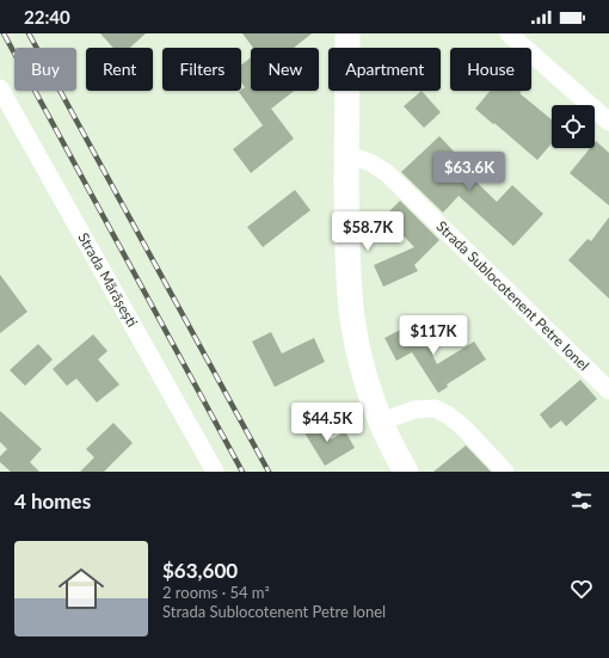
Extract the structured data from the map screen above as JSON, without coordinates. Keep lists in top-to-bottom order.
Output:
{
  "streets": {
    "street": ["Strada Mărășești", "Strada Sublocotenent Petre Ionel"]
  },
  "page": {
    "status": "22:40",
    "chip": [
      "Buy",
      "Rent",
      "Filters",
      "New",
      "Apartment",
      "House"
    ],
    "price": [
      "$63.6K",
      "$58.7K",
      "$117K",
      "$44.5K"
    ],
    "heading": "4 homes",
    "list": [
      {
        "name": "$63,600",
        "note": "2 rooms · 54 m² · Strada Sublocotenent Petre Ionel"
      }
    ]
  }
}
